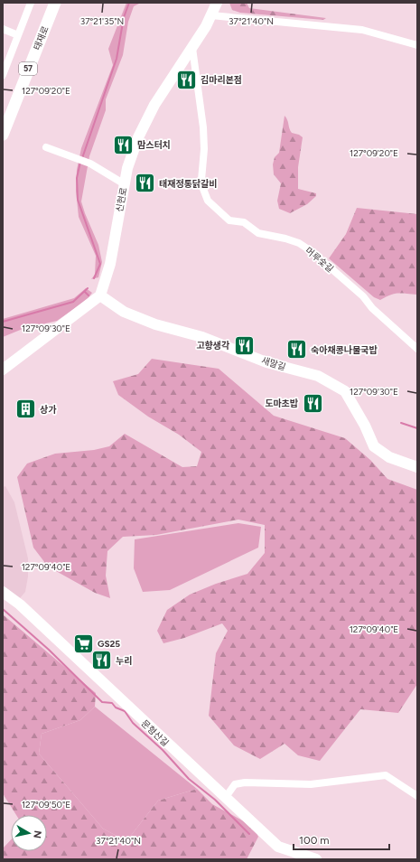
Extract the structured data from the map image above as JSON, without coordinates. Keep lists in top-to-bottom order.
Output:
{
  "streets": {
    "main road": ["태재로", "57"],
    "street": [
      "신현로",
      "머루숯길",
      "새말길",
      "문형산길"
    ]
  },
  "crossings": [
    ["신현로", "머루숯길"],
    ["신현로", "새말길"]
  ],
  "places": {
    "restaurant": [
      "김마리본점",
      "맘스터치",
      "태재정통닭갈비",
      "고향생각",
      "숙아채콩나물국밥",
      "도마초밥",
      "누리"
    ],
    "building": ["상가"],
    "supermarket": ["GS25"]
  },
  "scale_bar": "100 m",
  "north": "right",
  "coordinates": [
    "37°21'35\"N",
    "37°21'40\"N",
    "127°09'20\"E",
    "127°09'30\"E",
    "127°09'40\"E",
    "127°09'50\"E"
  ]
}
